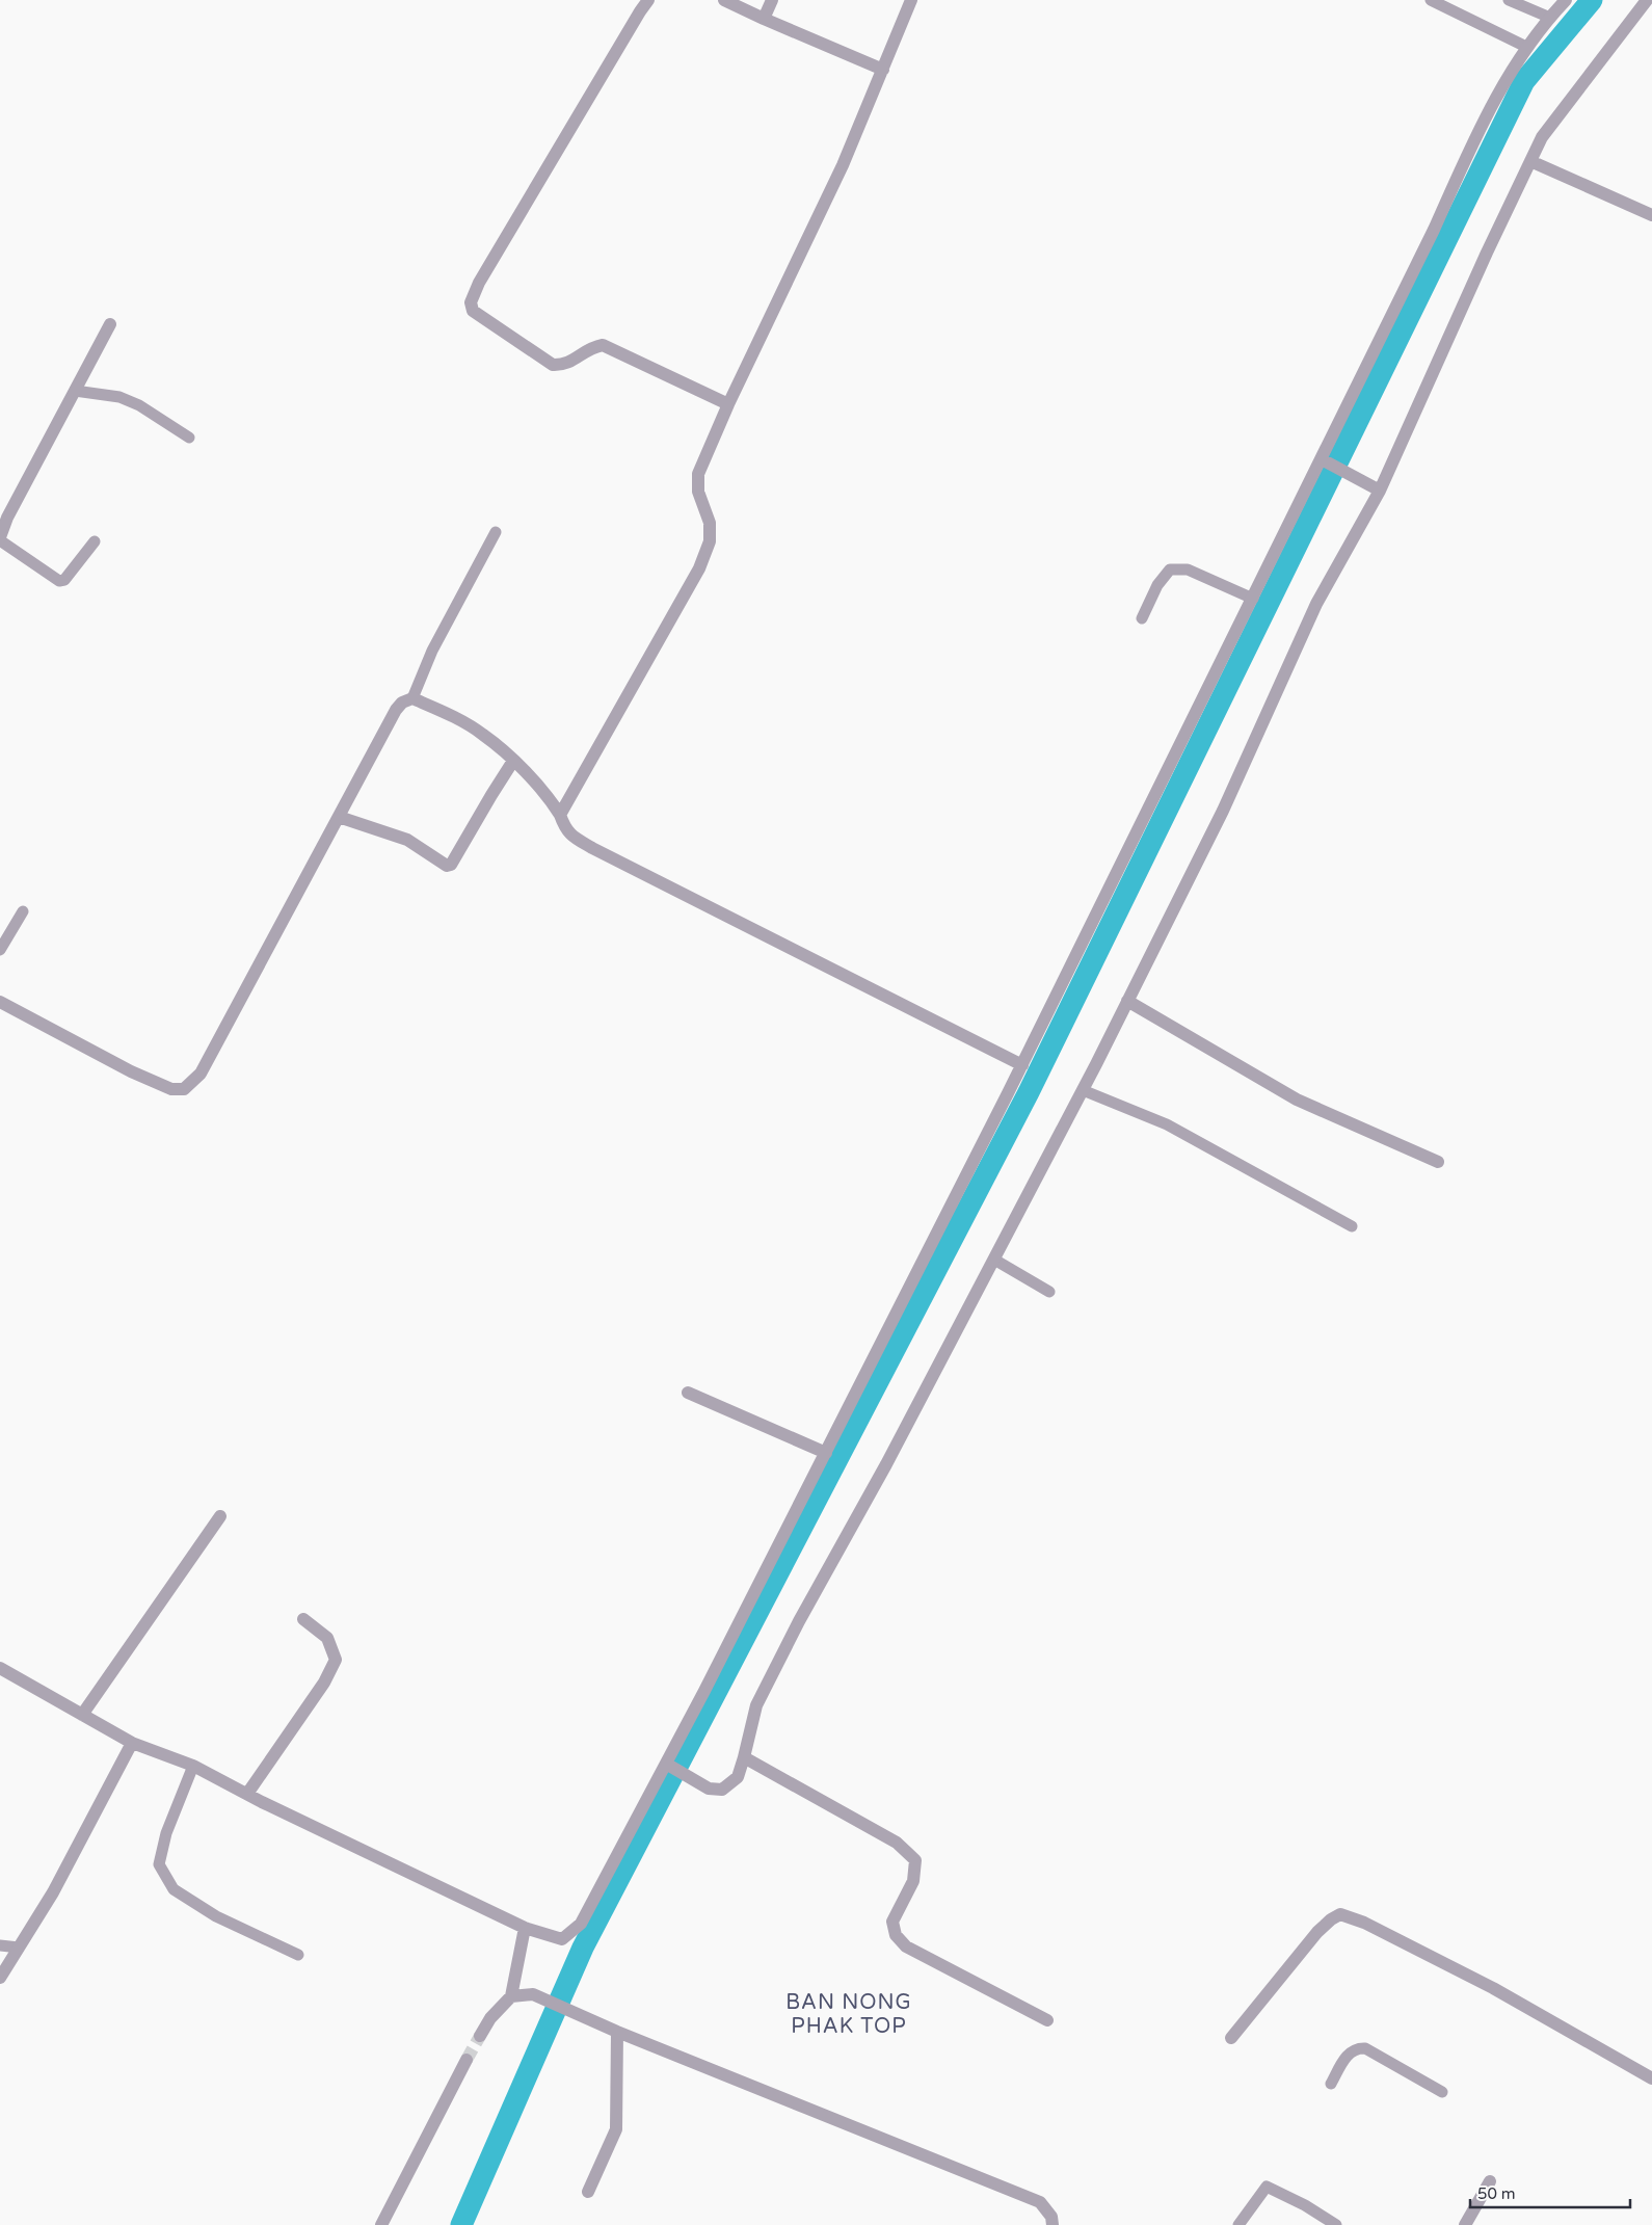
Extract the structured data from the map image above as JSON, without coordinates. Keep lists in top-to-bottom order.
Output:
{
  "districts": ["BAN NONG PHAK TOP"],
  "scale_bar": "50 m"
}
